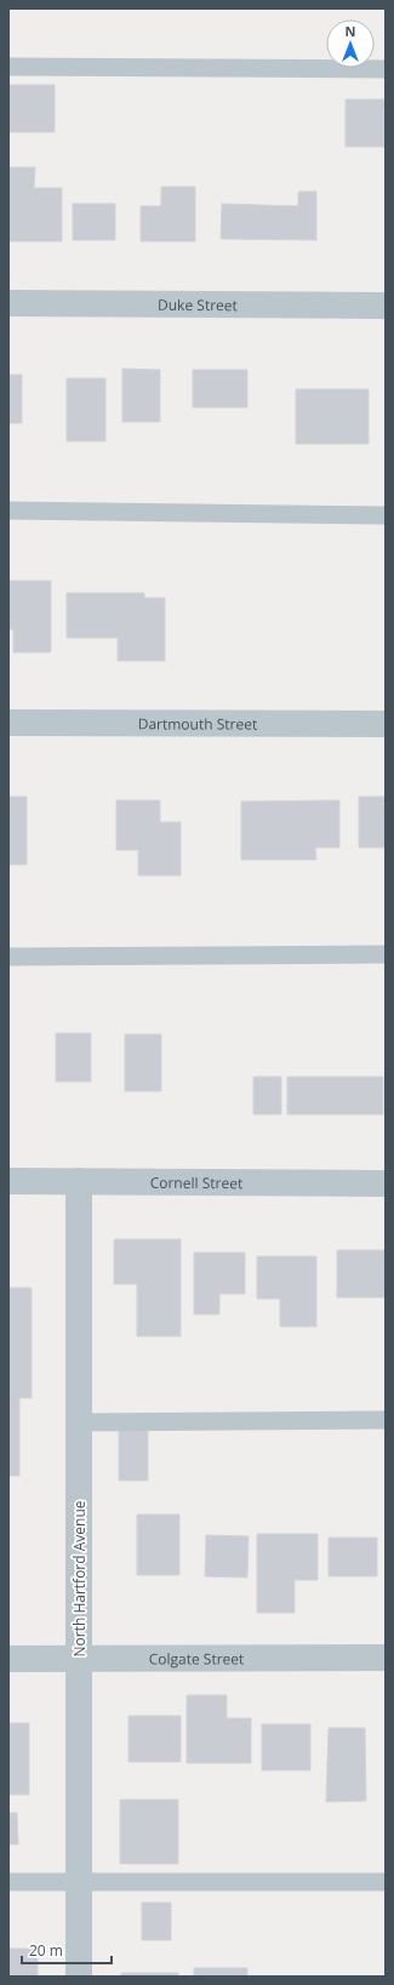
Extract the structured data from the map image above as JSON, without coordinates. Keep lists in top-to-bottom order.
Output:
{
  "streets": {
    "street": [
      "Duke Street",
      "Dartmouth Street",
      "Cornell Street",
      "North Hartford Avenue",
      "Colgate Street"
    ]
  },
  "crossings": [
    ["Cornell Street", "North Hartford Avenue"],
    ["North Hartford Avenue", "Colgate Street"]
  ],
  "scale_bar": "20 m",
  "north": "top"
}
